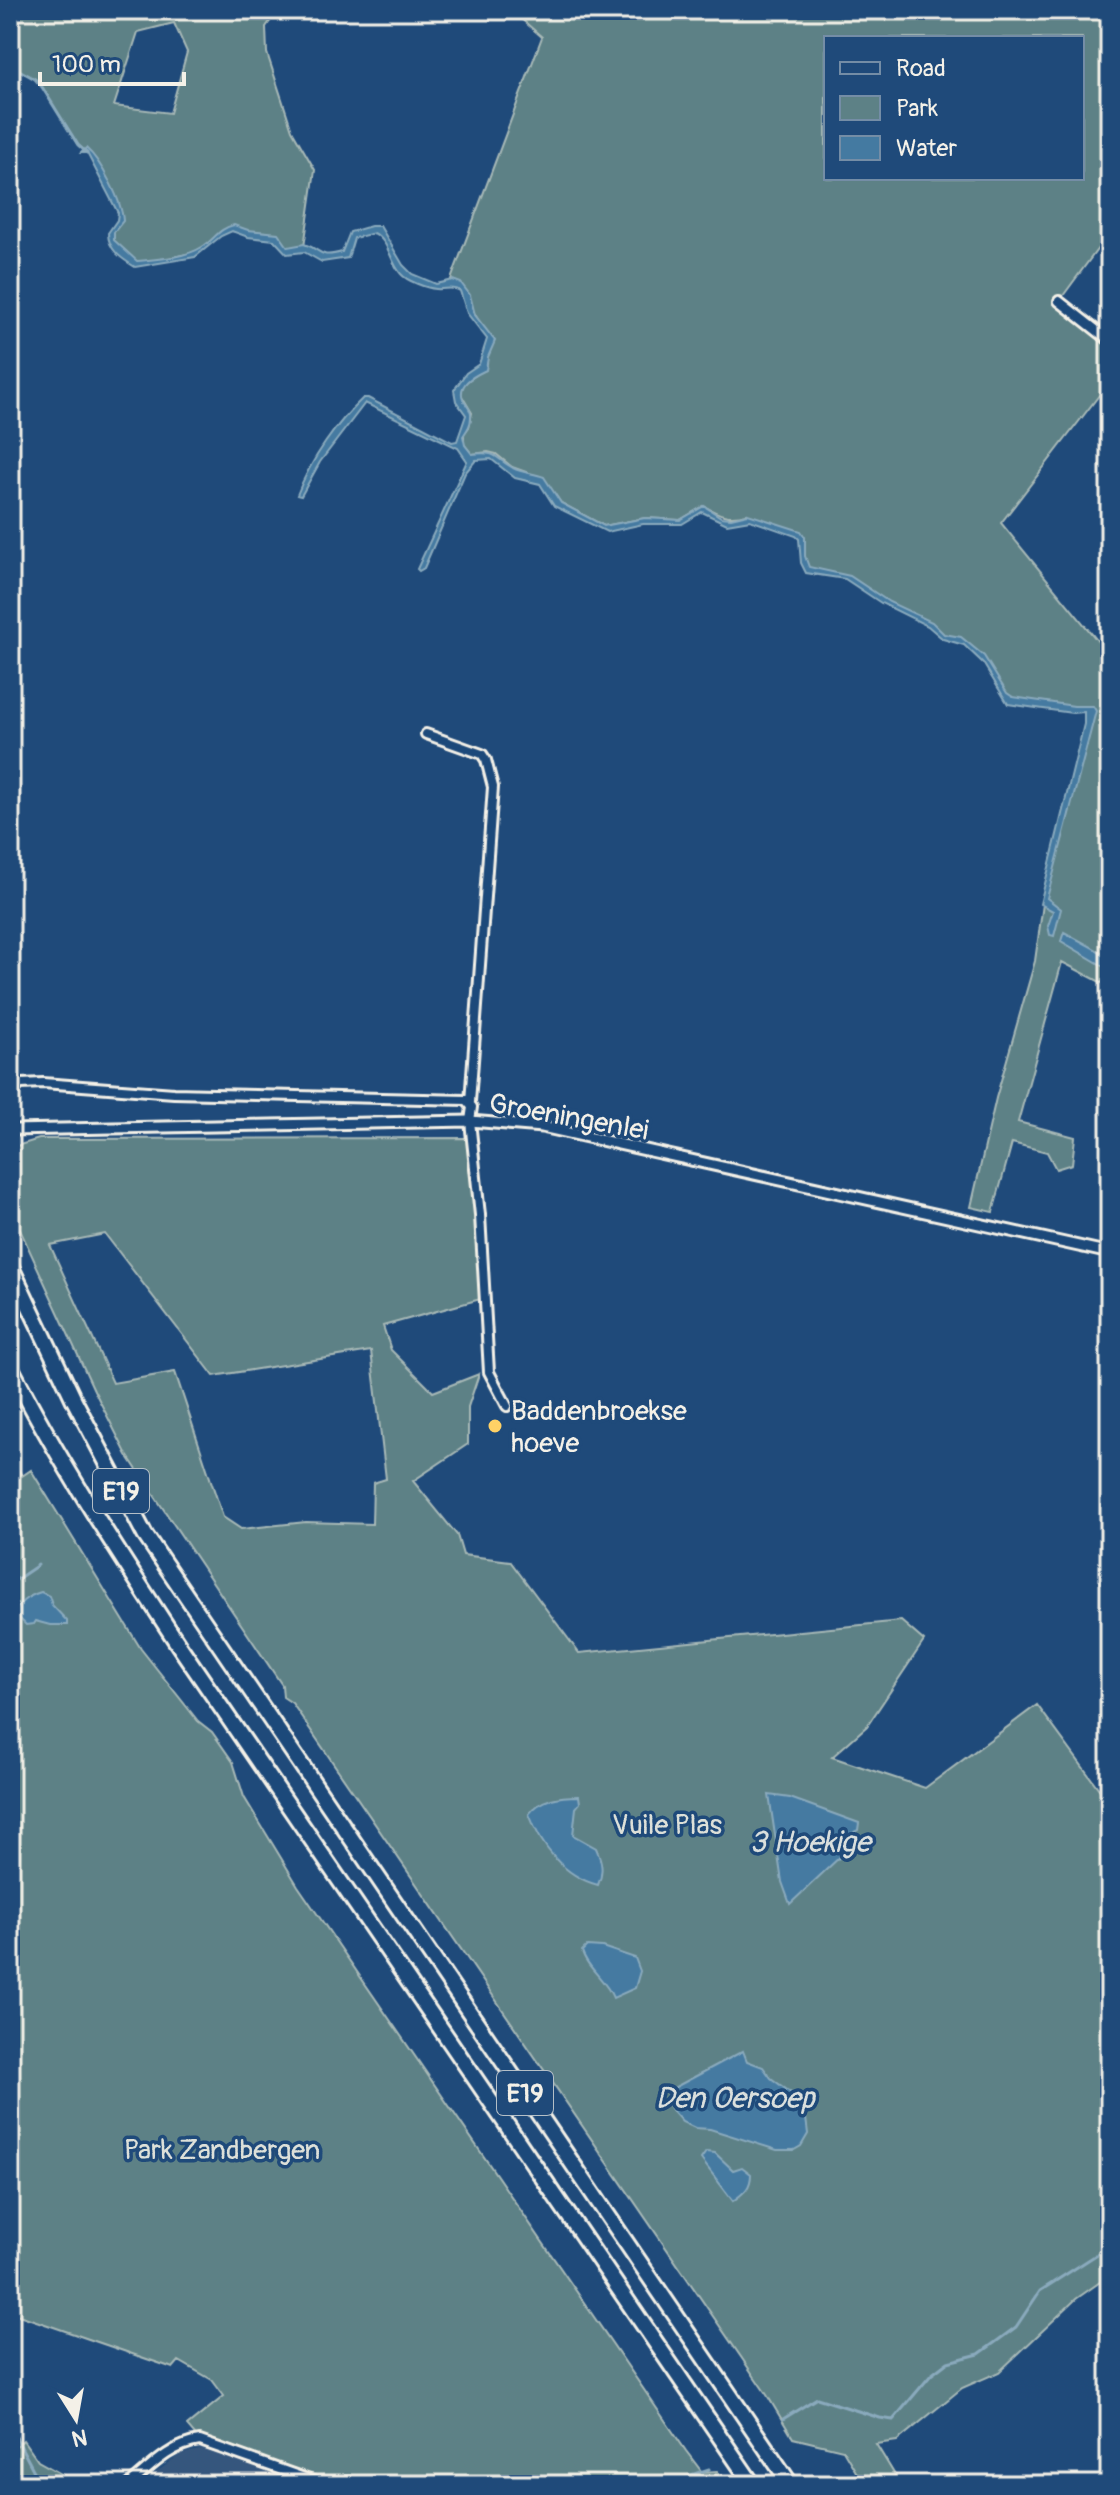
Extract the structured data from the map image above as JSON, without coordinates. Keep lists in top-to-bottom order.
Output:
{
  "streets": {
    "highway": ["E19"],
    "street": ["Groeningenlei"]
  },
  "water": ["3 Hoekige", "Den Oersoep"],
  "parks": ["Vuile Plas", "Park Zandbergen"],
  "places": ["Baddenbroekse hoeve"],
  "legend": ["Road", "Park", "Water"],
  "scale_bar": "100 m",
  "north": "bottom"
}
